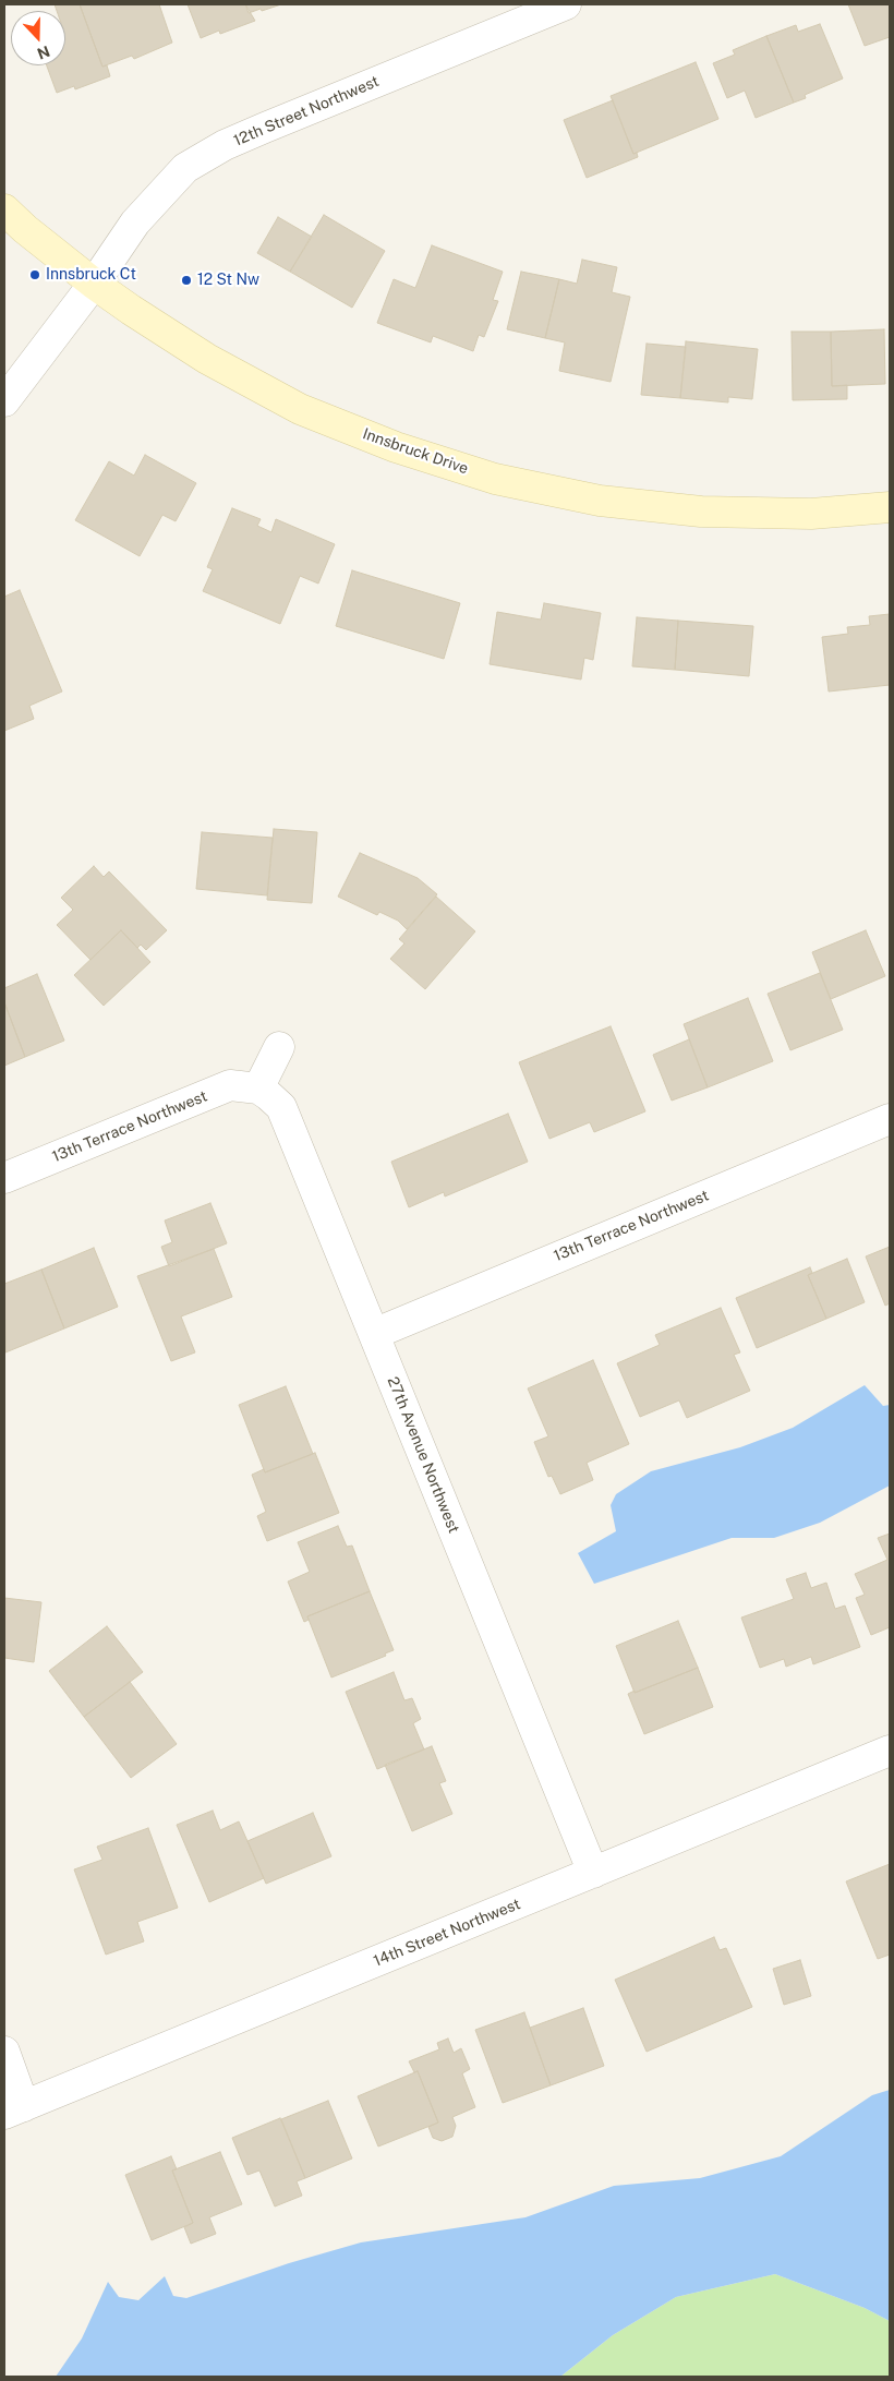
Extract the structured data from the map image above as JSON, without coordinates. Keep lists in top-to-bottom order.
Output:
{
  "streets": {
    "street": [
      "12th Street Northwest",
      "Innsbruck Drive",
      "13th Terrace Northwest",
      "27th Avenue Northwest",
      "14th Street Northwest"
    ]
  },
  "crossings": [
    ["12th Street Northwest", "Innsbruck Drive"],
    ["13th Terrace Northwest", "27th Avenue Northwest"],
    ["27th Avenue Northwest", "14th Street Northwest"]
  ],
  "places": ["Innsbruck Ct", "12 St Nw"],
  "north": "bottom"
}
